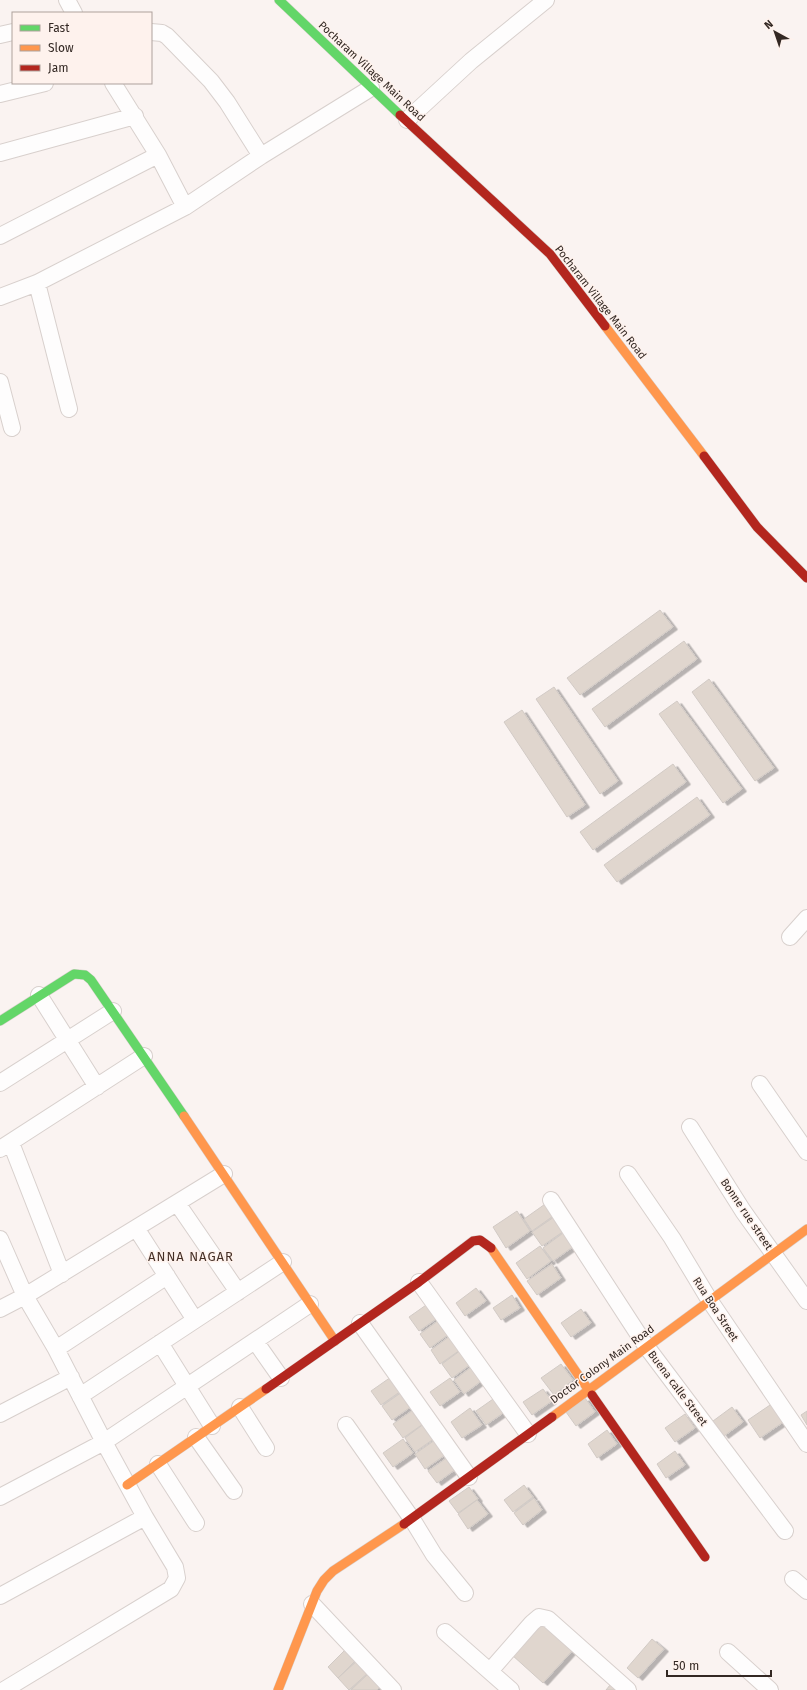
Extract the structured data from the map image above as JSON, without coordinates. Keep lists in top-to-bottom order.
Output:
{
  "streets": {
    "street": [
      "Pocharam Village Main Road",
      "Bonne rue street",
      "Rua Boa Street",
      "Doctor Colony Main Road",
      "Buena calle Street"
    ]
  },
  "crossings": [
    ["Bonne rue street", "Doctor Colony Main Road"],
    ["Rua Boa Street", "Doctor Colony Main Road"],
    ["Doctor Colony Main Road", "Buena calle Street"]
  ],
  "districts": ["ANNA NAGAR"],
  "legend": ["Fast", "Slow", "Jam"],
  "scale_bar": "50 m",
  "north": "top left"
}
